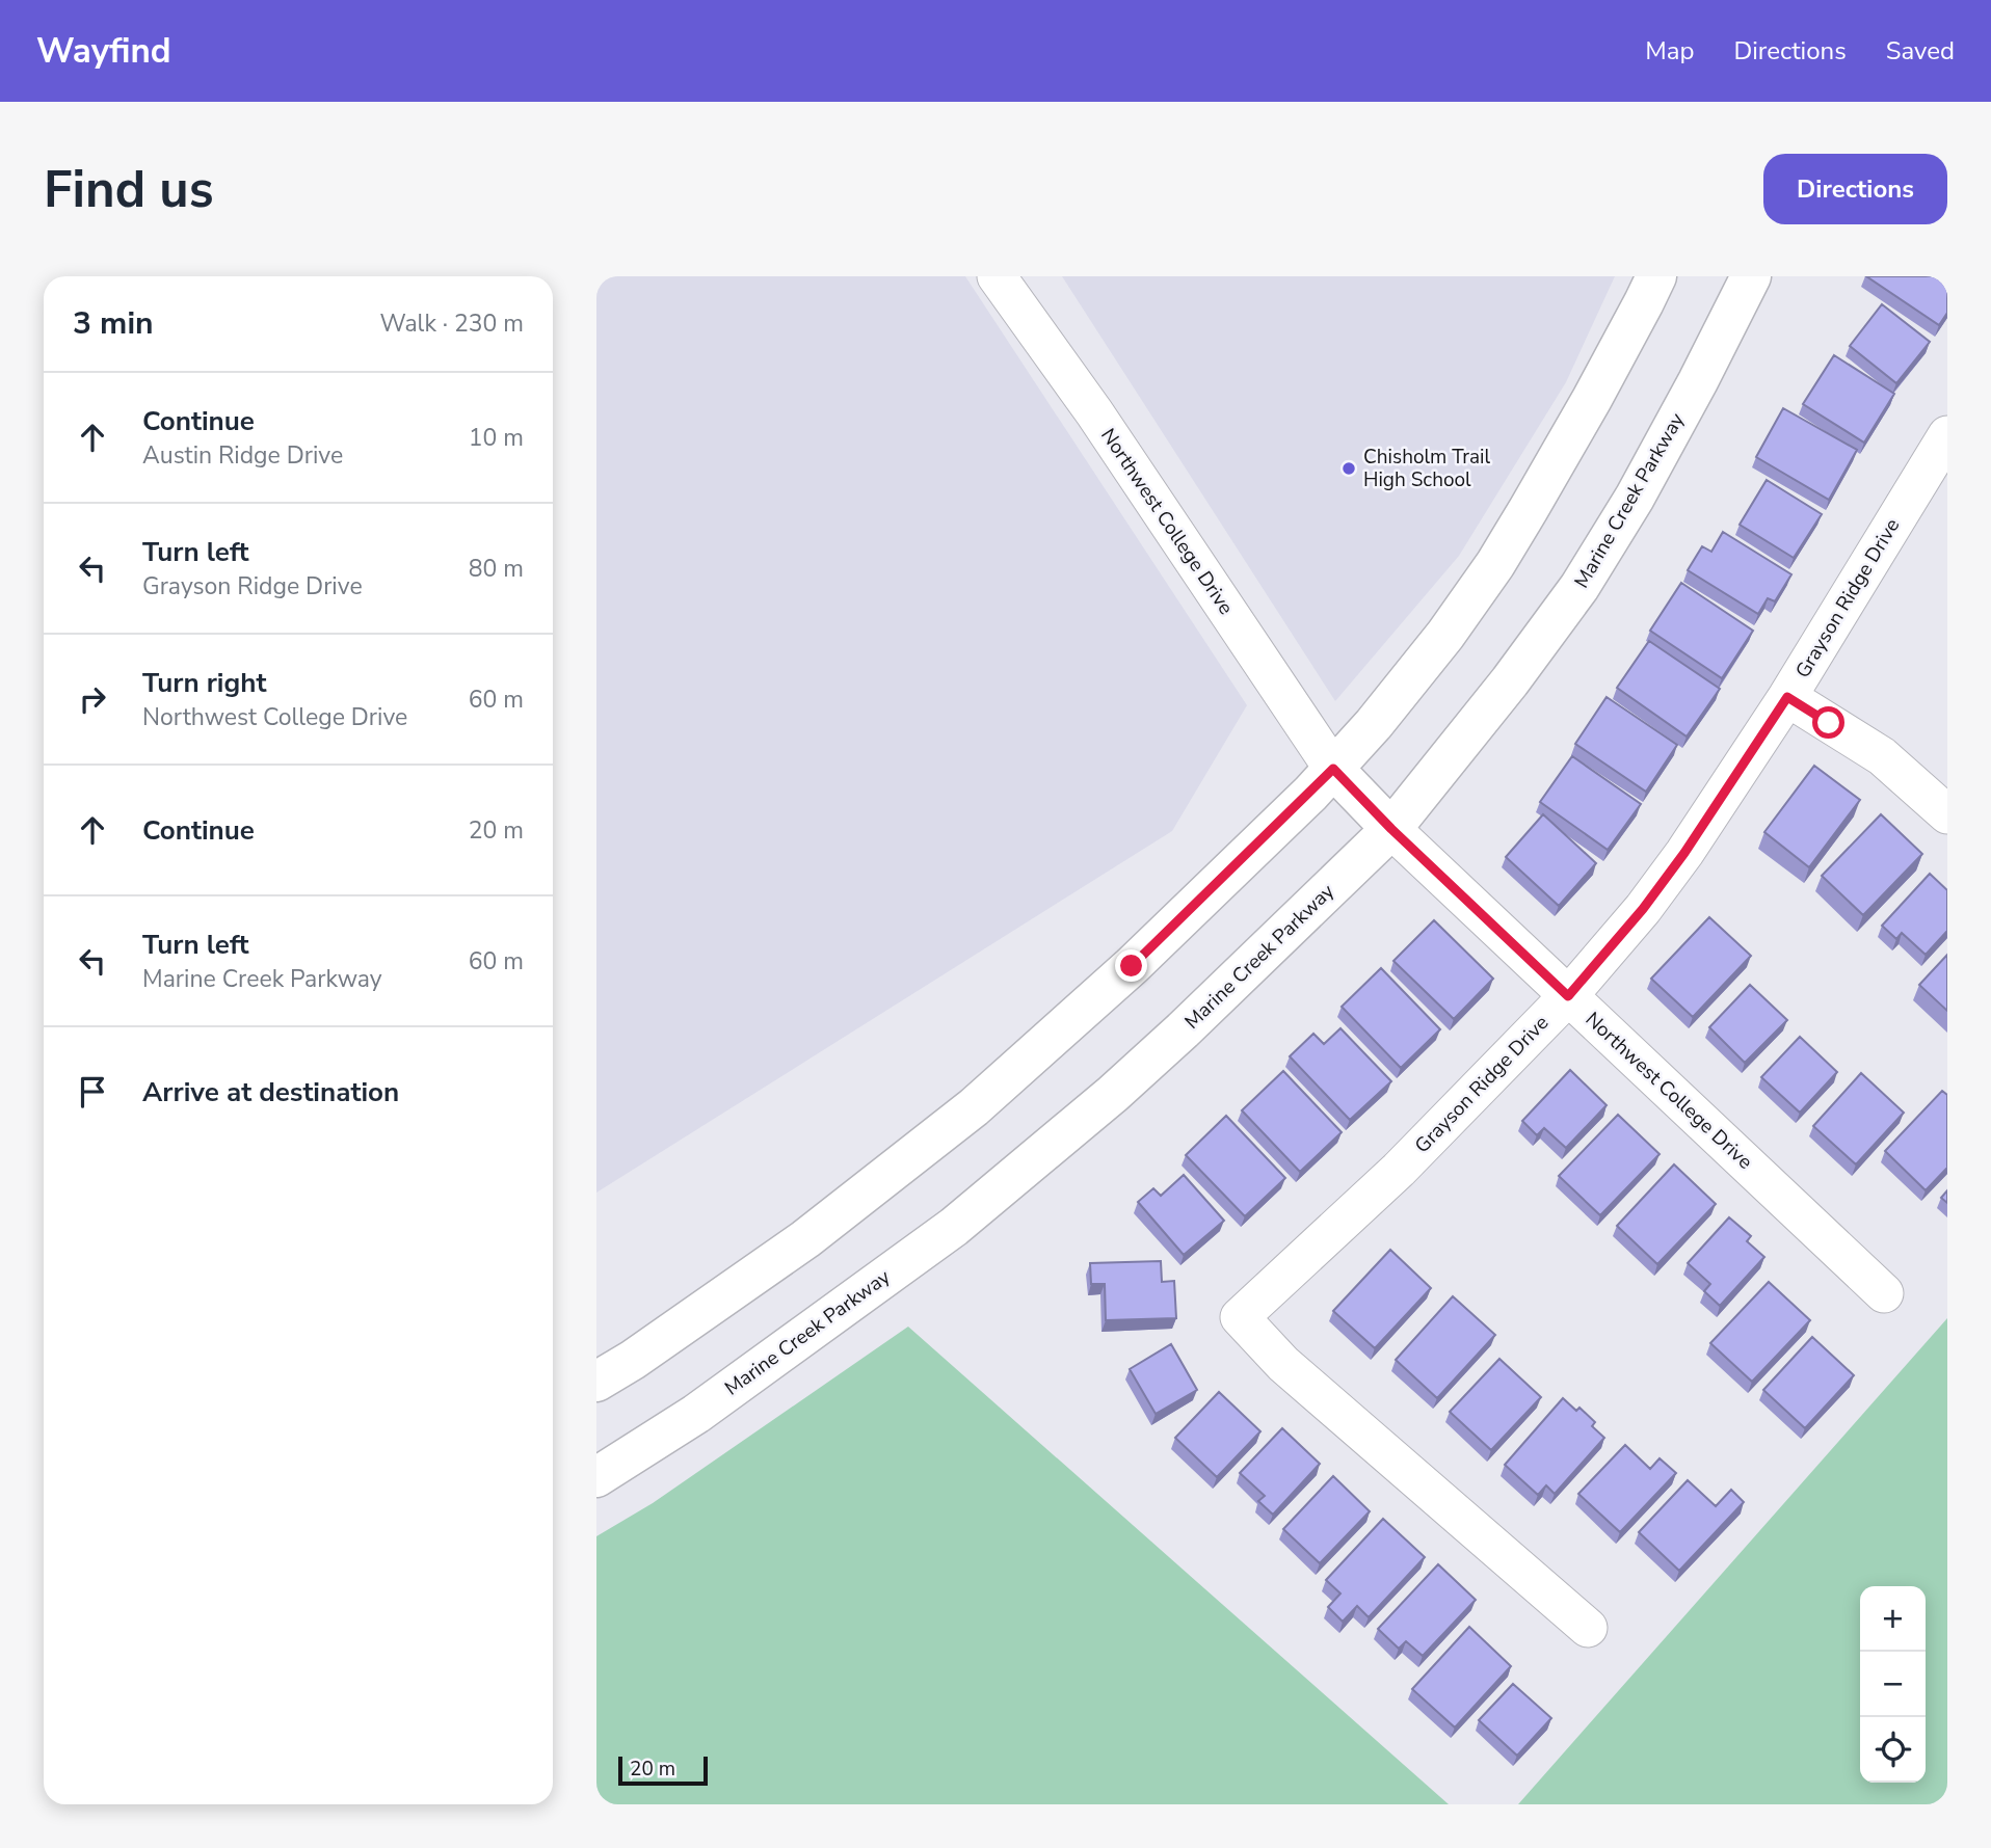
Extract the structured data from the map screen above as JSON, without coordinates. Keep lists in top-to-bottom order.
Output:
{
  "streets": {
    "main road": ["Marine Creek Parkway"],
    "street": ["Northwest College Drive", "Grayson Ridge Drive"]
  },
  "crossings": [
    ["Marine Creek Parkway", "Northwest College Drive"],
    ["Northwest College Drive", "Grayson Ridge Drive"]
  ],
  "places": ["Chisholm Trail High School"],
  "scale_bar": "20 m",
  "page": {
    "header": "Wayfind",
    "nav": ["Map", "Directions", "Saved"],
    "buttons": "Directions",
    "title": "Find us",
    "heading": ["3 min", "Walk · 230 m"],
    "list": [
      ["Continue", "Austin Ridge Drive", "10 m"],
      ["Turn left", "Grayson Ridge Drive", "80 m"],
      ["Turn right", "Northwest College Drive", "60 m"],
      ["Continue", "20 m"],
      ["Turn left", "Marine Creek Parkway", "60 m"],
      "Arrive at destination"
    ],
    "map_buttons": ["+", "−"],
    "scale": "20 m"
  }
}
